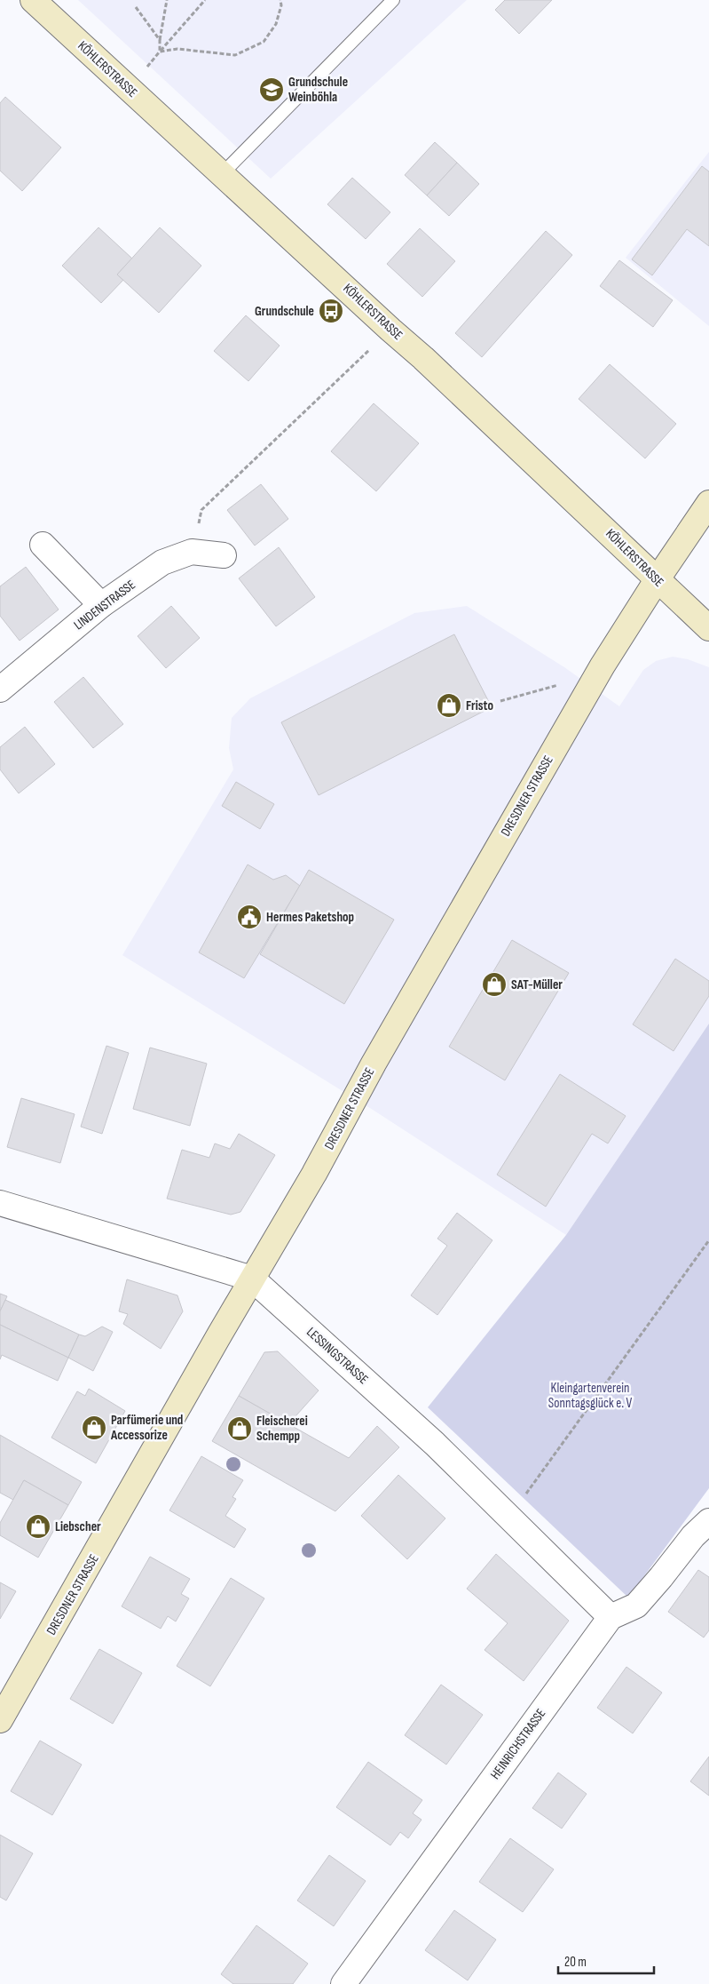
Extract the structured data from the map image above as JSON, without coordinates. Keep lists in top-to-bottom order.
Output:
{
  "streets": {
    "main road": ["KÖHLERSTRASSE", "DRESDNER STRASSE"],
    "street": ["LINDENSTRASSE", "LESSINGSTRASSE", "HEINRICHSTRASSE"]
  },
  "crossings": [
    ["KÖHLERSTRASSE", "DRESDNER STRASSE"],
    ["DRESDNER STRASSE", "LESSINGSTRASSE"],
    ["LESSINGSTRASSE", "HEINRICHSTRASSE"]
  ],
  "parks": ["Kleingartenverein Sonntagsglück e. V"],
  "places": {
    "school or university": ["Grundschule Weinböhla"],
    "bus stop": ["Grundschule"],
    "shop": [
      "Fristo",
      "SAT-Müller",
      "Parfümerie und Accessorize",
      "Fleischerei Schempp",
      "Liebscher"
    ],
    "public building": ["Hermes Paketshop"]
  },
  "scale_bar": "20 m"
}
